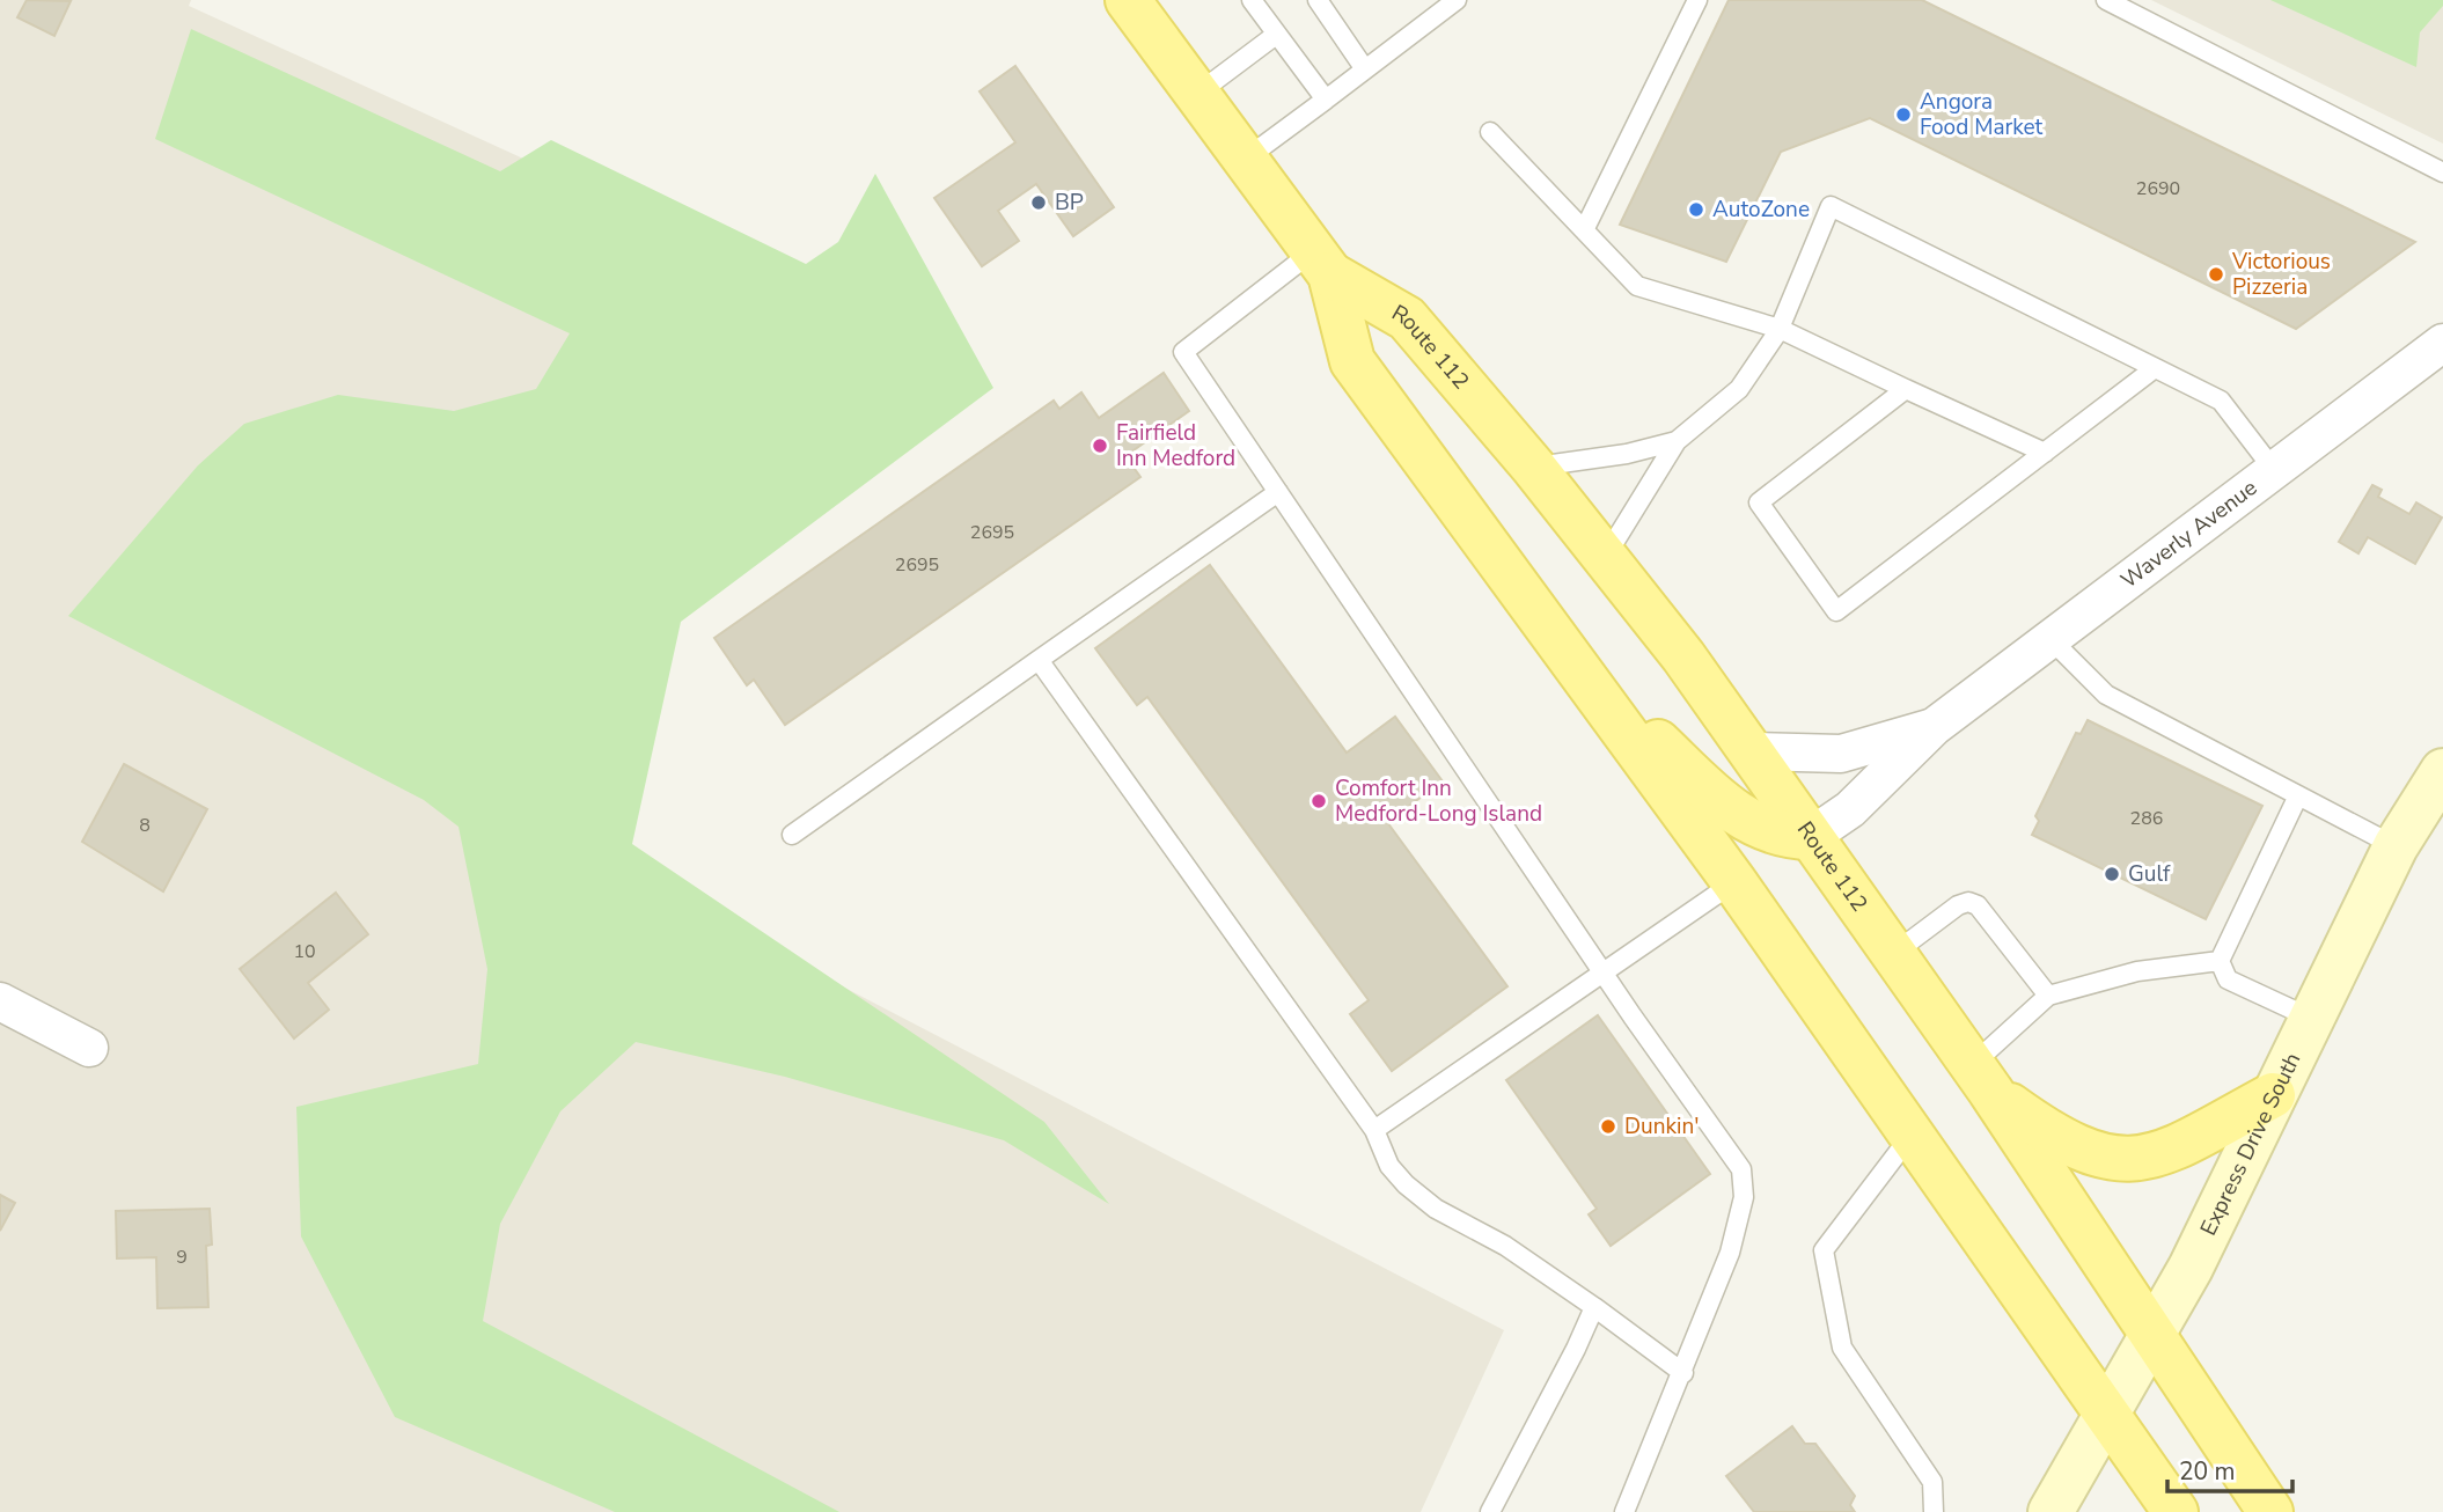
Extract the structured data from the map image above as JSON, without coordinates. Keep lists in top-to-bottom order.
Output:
{
  "streets": {
    "main road": ["Route 112", "Express Drive South"],
    "street": ["Waverly Avenue"]
  },
  "crossings": [
    ["Route 112", "Waverly Avenue"],
    ["Route 112", "Express Drive South"]
  ],
  "places": [
    "Angora Food Market",
    "BP",
    "AutoZone",
    "Victorious Pizzeria",
    "Fairfield Inn Medford",
    "Comfort Inn Medford-Long Island",
    "Gulf",
    "Dunkin'"
  ],
  "house_numbers": [
    "2690",
    "2695",
    "2695",
    "286",
    "8",
    "10",
    "9"
  ],
  "scale_bar": "20 m"
}
